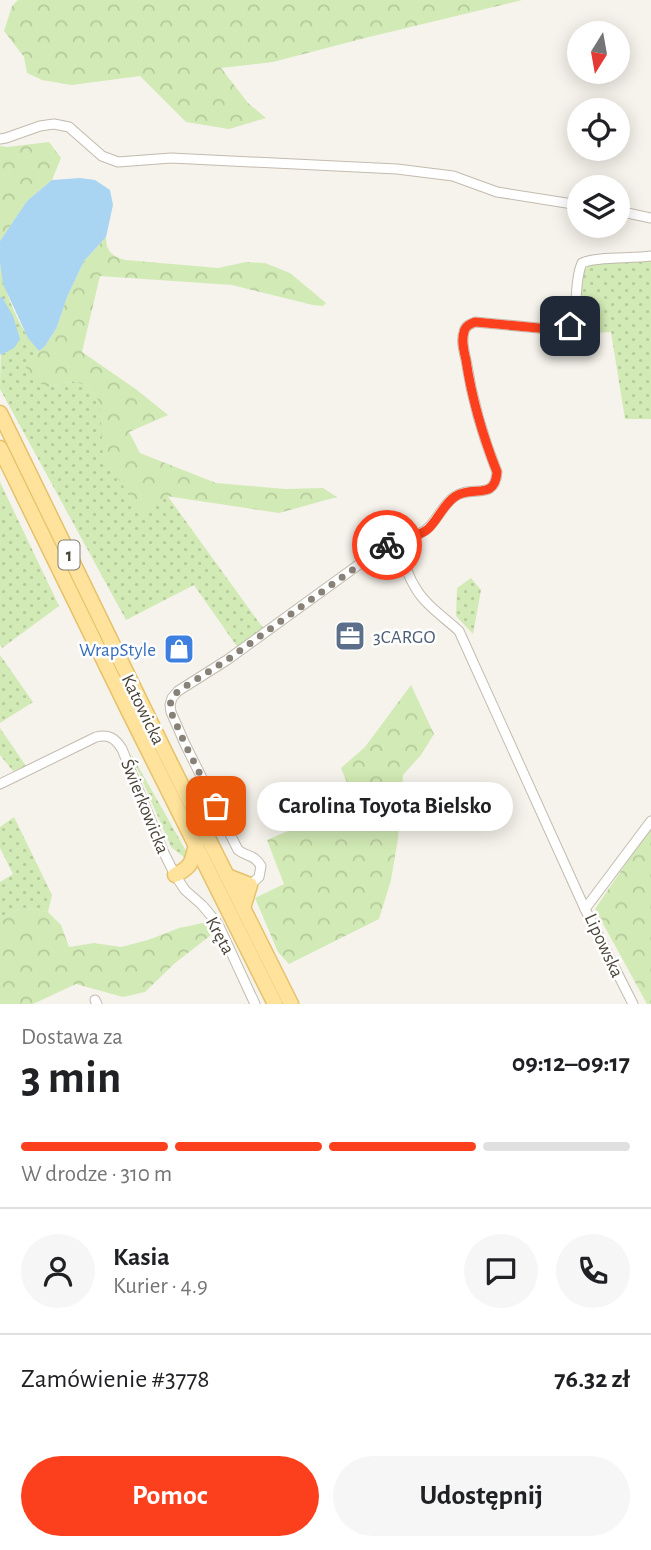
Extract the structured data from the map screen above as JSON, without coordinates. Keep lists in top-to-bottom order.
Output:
{
  "streets": {
    "main road": ["1", "Katowicka"],
    "street": ["Świerkowicka", "Kręta", "Lipowska"]
  },
  "crossings": [
    ["Świerkowicka", "Kręta"]
  ],
  "places": {
    "office": ["3CARGO"],
    "shop": ["WrapStyle"],
    "other": ["Carolina Toyota Bielsko"]
  },
  "north": "bottom",
  "page": {
    "bubble": "Carolina Toyota Bielsko",
    "heading": ["3 min", "Dostawa za", "09:12–09:17"],
    "panel": [
      "Kasia",
      "Kurier · 4.9",
      "Zamówienie #3778",
      "76.32 zł"
    ],
    "bar": "W drodze · 310 m",
    "buttons": ["Pomoc", "Udostępnij"]
  }
}
